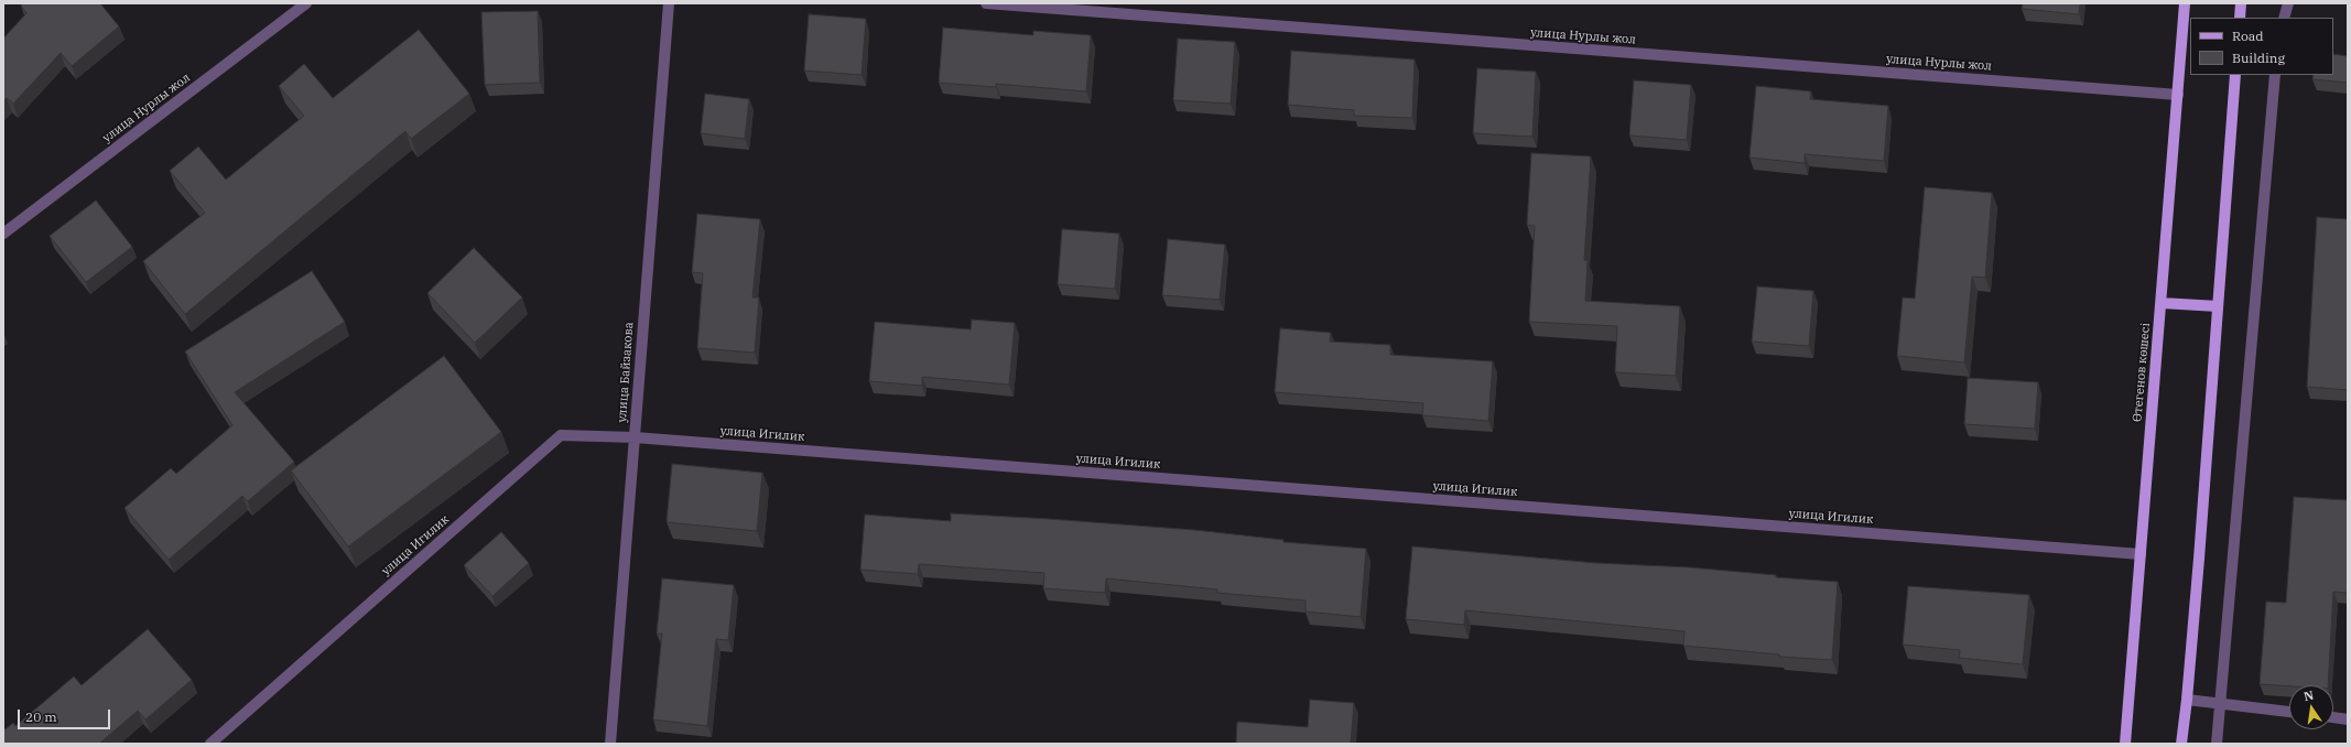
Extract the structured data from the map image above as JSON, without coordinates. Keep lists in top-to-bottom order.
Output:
{
  "streets": {
    "main road": ["Өтегенов көшесі"],
    "street": ["улица Нурлы жол", "улица Байзакова", "улица Игилик"]
  },
  "crossings": [
    ["улица Нурлы жол", "Өтегенов көшесі"],
    ["улица Байзакова", "улица Игилик"],
    ["Өтегенов көшесі", "улица Игилик"]
  ],
  "legend": ["Road", "Building"],
  "scale_bar": "20 m",
  "north": "top"
}
